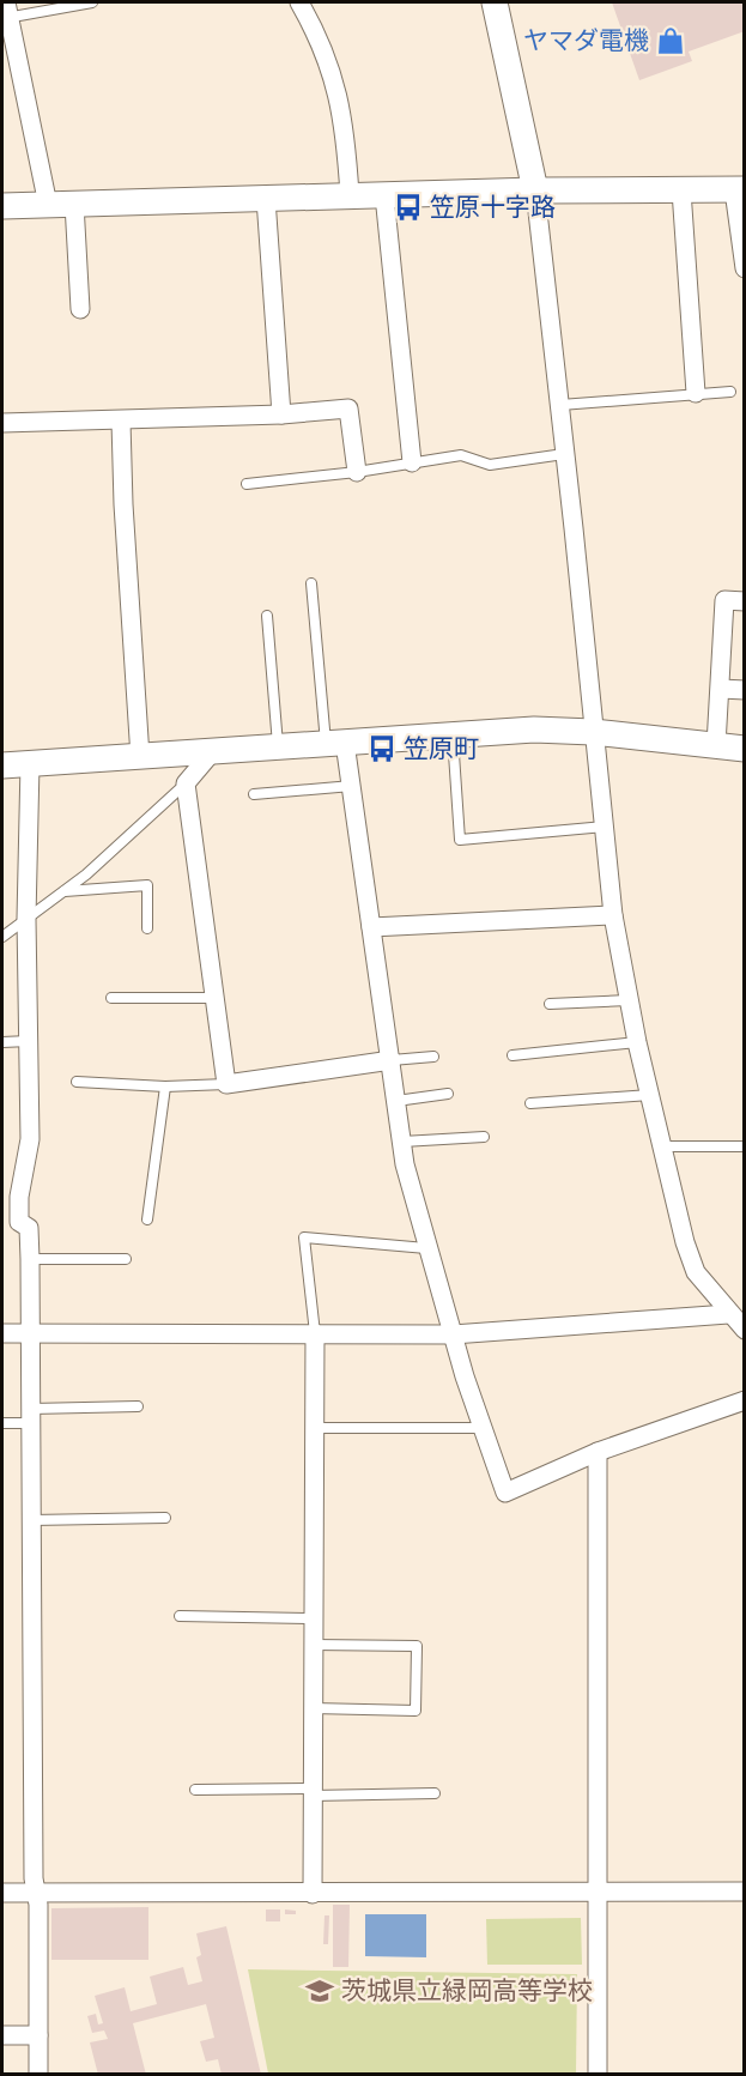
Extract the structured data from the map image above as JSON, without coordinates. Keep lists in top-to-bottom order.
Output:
{
  "places": {
    "shop": ["ヤマダ電機"],
    "bus stop": ["笠原十字路", "笠原町"],
    "school or university": ["茨城県立緑岡高等学校"]
  }
}
